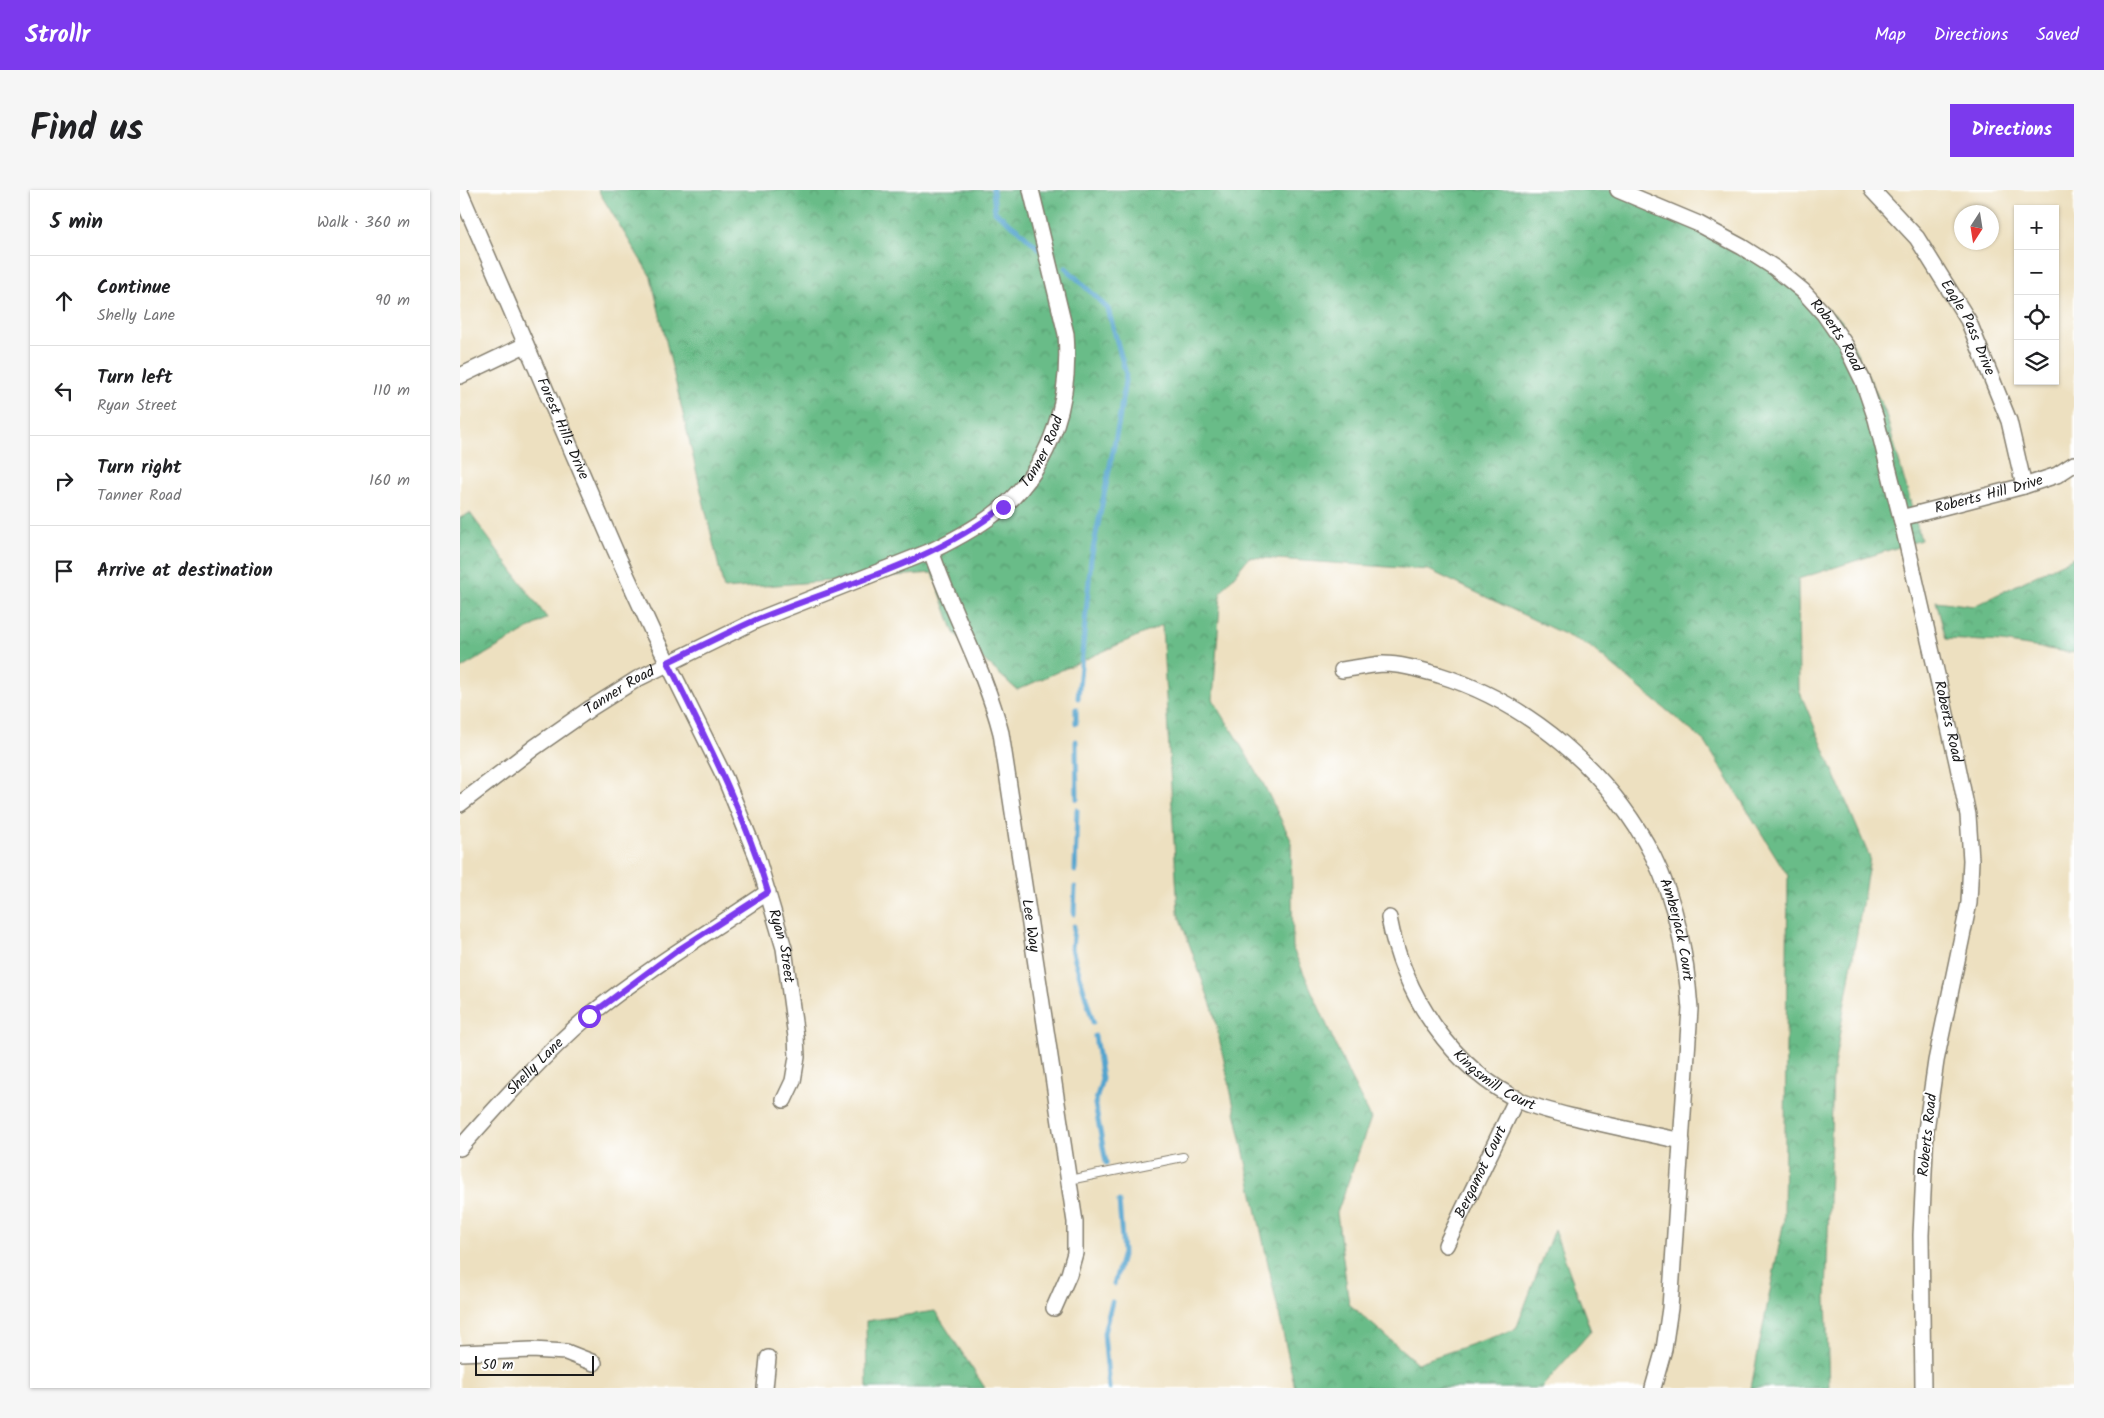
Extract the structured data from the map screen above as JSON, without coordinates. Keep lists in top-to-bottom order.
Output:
{
  "streets": {
    "street": [
      "Eagle Pass Drive",
      "Roberts Road",
      "Forest Hills Drive",
      "Tanner Road",
      "Roberts Hill Drive",
      "Lee Way",
      "Amberjack Court",
      "Ryan Street",
      "Shelly Lane",
      "Kingsmill Court",
      "Bergamot Court"
    ]
  },
  "crossings": [
    ["Eagle Pass Drive", "Roberts Hill Drive"],
    ["Roberts Road", "Roberts Hill Drive"],
    ["Forest Hills Drive", "Tanner Road"],
    ["Forest Hills Drive", "Ryan Street"],
    ["Tanner Road", "Lee Way"],
    ["Tanner Road", "Ryan Street"],
    ["Amberjack Court", "Kingsmill Court"],
    ["Ryan Street", "Shelly Lane"],
    ["Kingsmill Court", "Bergamot Court"]
  ],
  "scale_bar": "50 m",
  "north": "bottom",
  "page": {
    "header": "Strollr",
    "nav": ["Map", "Directions", "Saved"],
    "title": "Find us",
    "buttons": "Directions",
    "heading": ["5 min", "Walk · 360 m"],
    "map_buttons": ["+", "−"],
    "list": [
      ["Continue", "Shelly Lane", "90 m"],
      ["Turn left", "Ryan Street", "110 m"],
      ["Turn right", "Tanner Road", "160 m"],
      "Arrive at destination"
    ],
    "scale": "50 m"
  }
}
